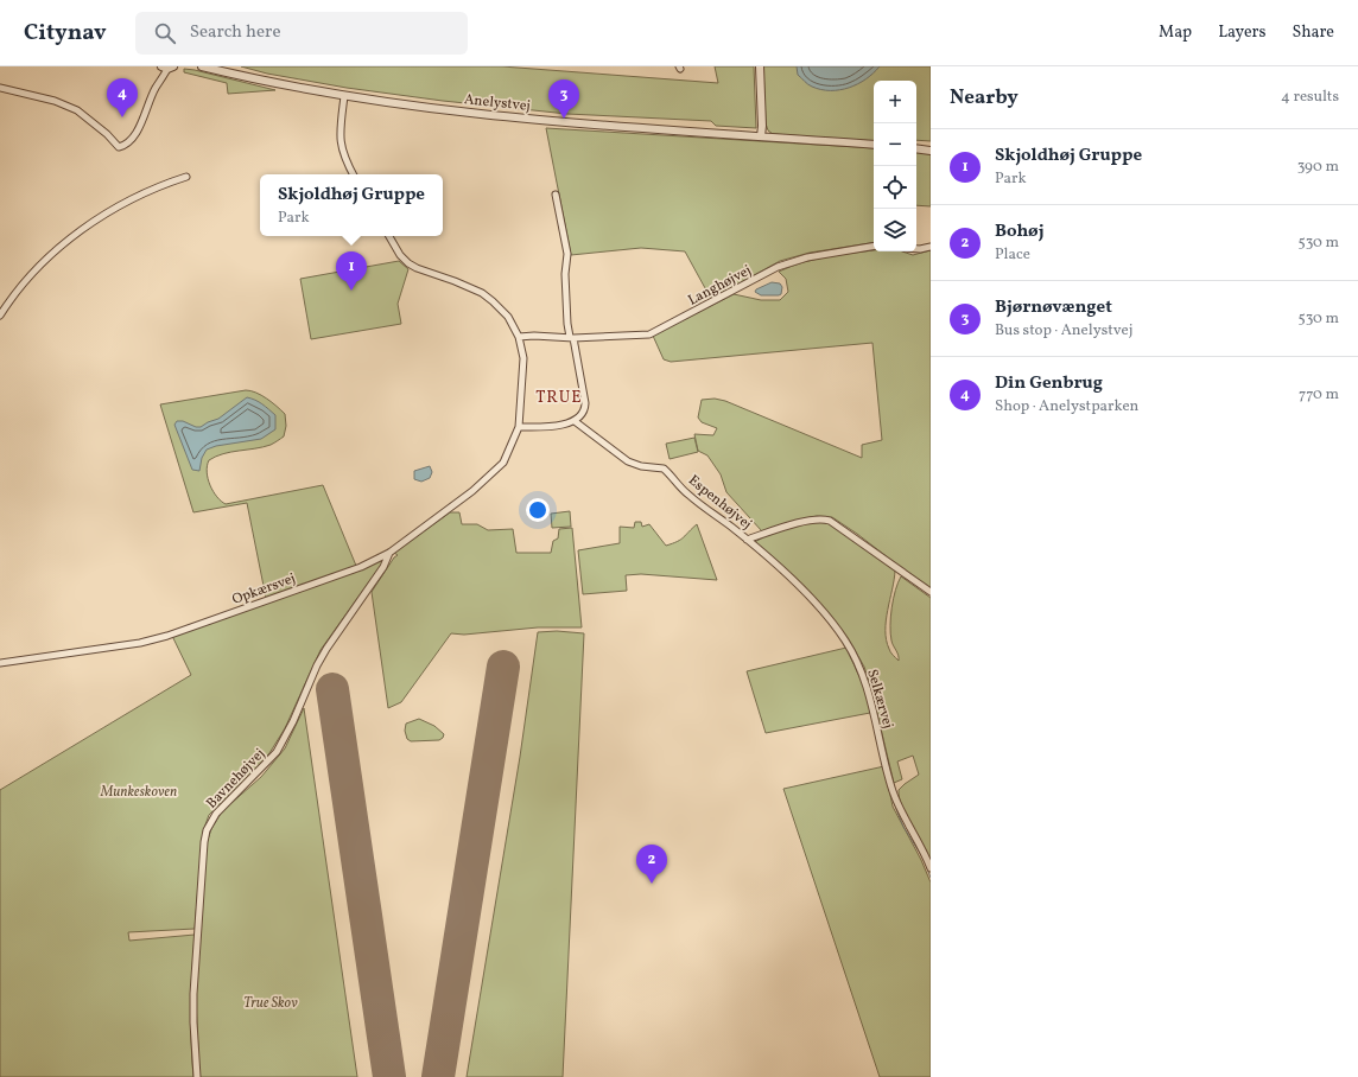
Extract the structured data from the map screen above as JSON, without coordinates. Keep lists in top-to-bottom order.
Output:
{
  "streets": {
    "street": [
      "Anelystvej",
      "Langhøjvej",
      "Espenhøjvej",
      "Opkærsvej",
      "Selkærvej",
      "Bavnehøjvej"
    ]
  },
  "crossings": [
    ["Espenhøjvej", "Selkærvej"],
    ["Opkærsvej", "Bavnehøjvej"]
  ],
  "districts": ["TRUE"],
  "parks": ["Munkeskoven", "True Skov"],
  "page": {
    "header": "Citynav",
    "search": "Search here",
    "nav": ["Map", "Layers", "Share"],
    "heading": ["Nearby", "4 results"],
    "pins": [
      "4",
      "3",
      "1",
      "2"
    ],
    "map_buttons": ["+", "−"],
    "list": [
      {
        "mark": "1",
        "name": "Skjoldhøj Gruppe",
        "note": "Park",
        "value": "390 m"
      },
      {
        "mark": "2",
        "name": "Bohøj",
        "note": "Place",
        "value": "530 m"
      },
      {
        "mark": "3",
        "name": "Bjørnøvænget",
        "note": "Bus stop · Anelystvej",
        "value": "530 m"
      },
      {
        "mark": "4",
        "name": "Din Genbrug",
        "note": "Shop · Anelystparken",
        "value": "770 m"
      }
    ],
    "popup": ["Skjoldhøj Gruppe", "Park"]
  }
}
